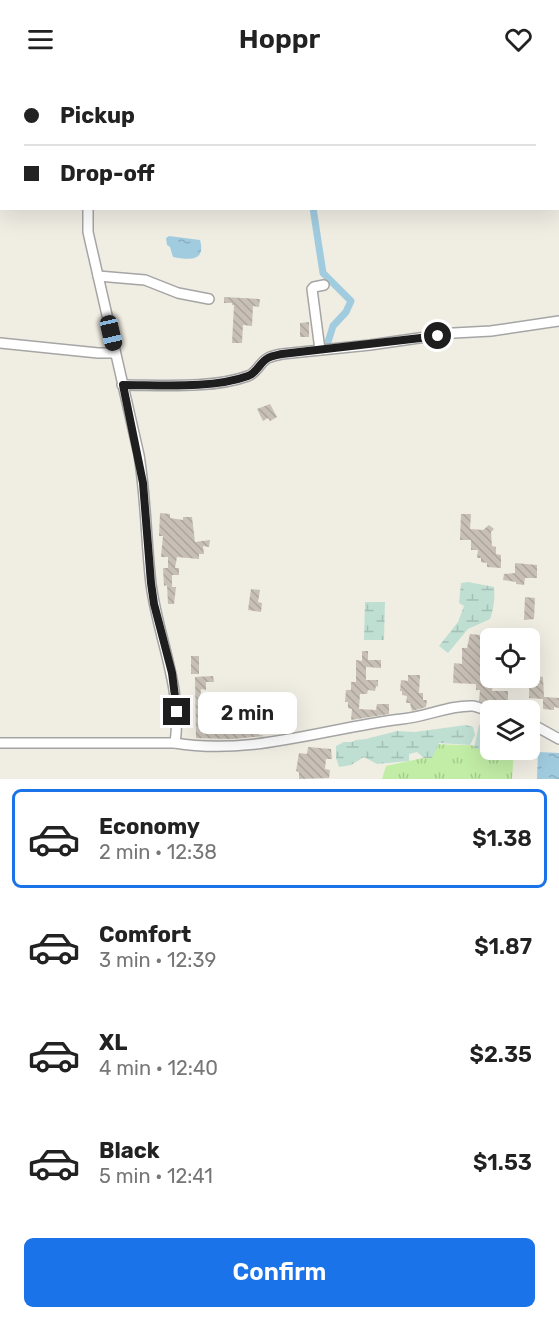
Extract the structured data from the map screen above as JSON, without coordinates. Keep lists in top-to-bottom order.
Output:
{
  "page": {
    "header": "Hoppr",
    "banner": ["Pickup", "Drop-off"],
    "bubble": "2 min",
    "list": [
      {
        "name": "Economy",
        "note": "2 min · 12:38",
        "value": "$1.38"
      },
      {
        "name": "Comfort",
        "note": "3 min · 12:39",
        "value": "$1.87"
      },
      {
        "name": "XL",
        "note": "4 min · 12:40",
        "value": "$2.35"
      },
      {
        "name": "Black",
        "note": "5 min · 12:41",
        "value": "$1.53"
      }
    ],
    "buttons": "Confirm"
  }
}
